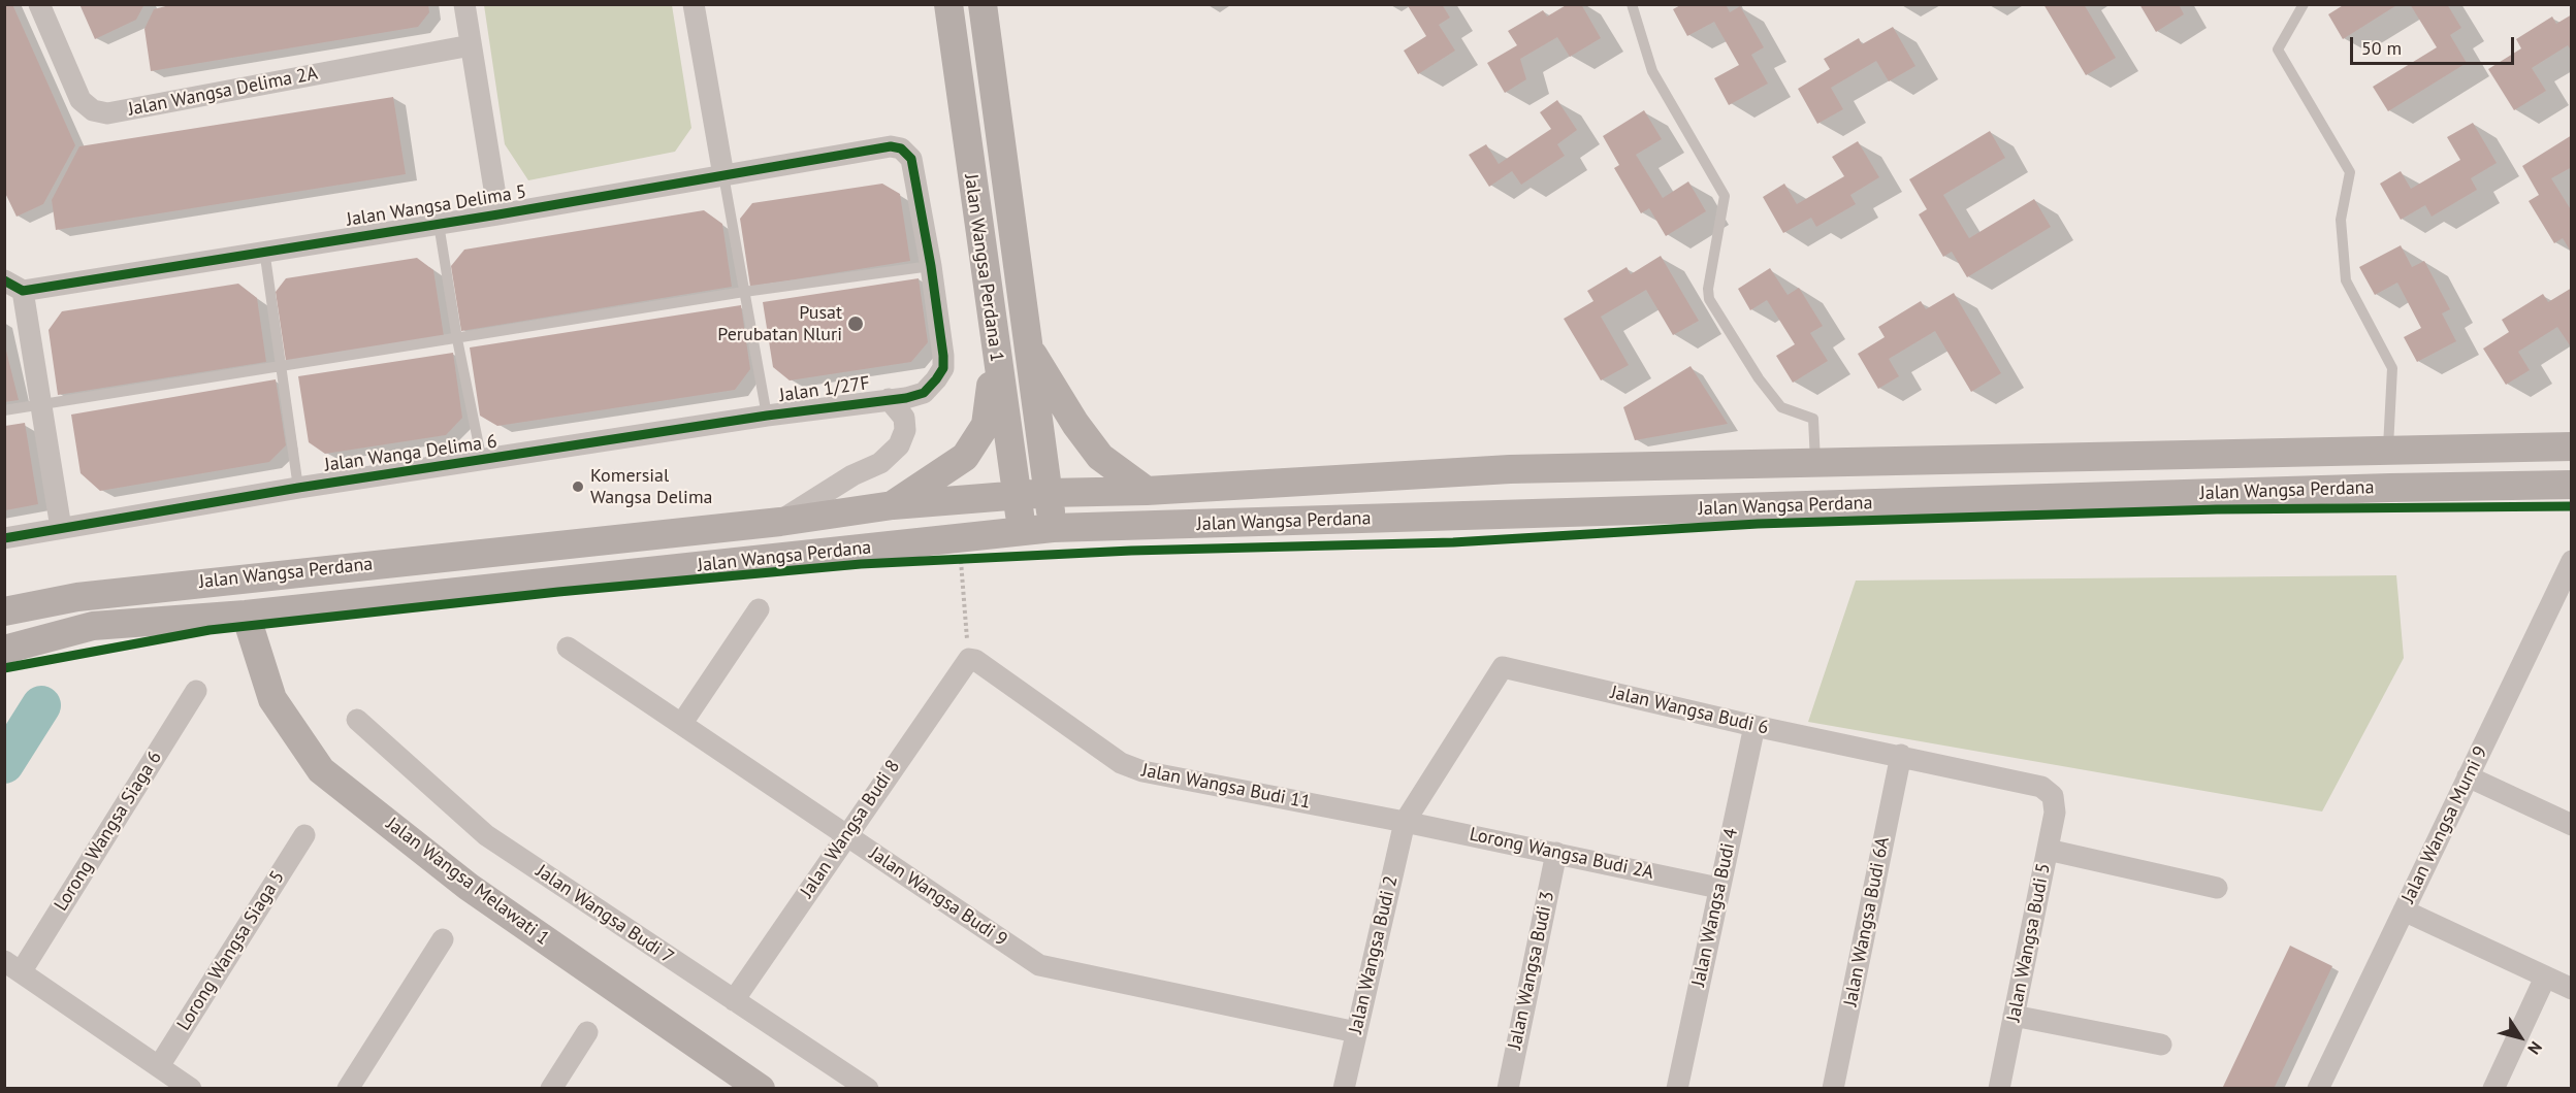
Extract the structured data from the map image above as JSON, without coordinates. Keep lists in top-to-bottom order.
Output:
{
  "streets": {
    "main road": ["Jalan Wangsa Perdana 1", "Jalan Wangsa Perdana", "Jalan Wangsa Melawati 1"],
    "street": [
      "Jalan Wangsa Delima 2A",
      "Jalan Wangsa Delima 5",
      "Jalan 1/27F",
      "Jalan Wanga Delima 6",
      "Jalan Wangsa Budi 6",
      "Jalan Wangsa Budi 11",
      "Jalan Wangsa Murni 9",
      "Jalan Wangsa Budi 8",
      "Lorong Wangsa Siaga 6",
      "Lorong Wangsa Budi 2A",
      "Jalan Wangsa Budi 9",
      "Jalan Wangsa Budi 4",
      "Jalan Wangsa Budi 7",
      "Jalan Wangsa Budi 6A",
      "Jalan Wangsa Budi 5",
      "Lorong Wangsa Siaga 5",
      "Jalan Wangsa Budi 2",
      "Jalan Wangsa Budi 3"
    ]
  },
  "crossings": [
    ["Jalan Wangsa Delima 5", "Jalan 1/27F"],
    ["Jalan Wangsa Perdana 1", "Jalan Wangsa Perdana"],
    ["Jalan 1/27F", "Jalan Wanga Delima 6"],
    ["Jalan Wangsa Perdana", "Jalan Wangsa Melawati 1"],
    ["Jalan Wangsa Budi 6", "Jalan Wangsa Budi 11"],
    ["Jalan Wangsa Budi 6", "Lorong Wangsa Budi 2A"],
    ["Jalan Wangsa Budi 6", "Jalan Wangsa Budi 4"],
    ["Jalan Wangsa Budi 6", "Jalan Wangsa Budi 6A"],
    ["Jalan Wangsa Budi 6", "Jalan Wangsa Budi 5"],
    ["Jalan Wangsa Budi 6", "Jalan Wangsa Budi 2"],
    ["Jalan Wangsa Budi 11", "Jalan Wangsa Budi 8"],
    ["Jalan Wangsa Budi 11", "Lorong Wangsa Budi 2A"],
    ["Jalan Wangsa Budi 11", "Jalan Wangsa Budi 2"],
    ["Jalan Wangsa Budi 8", "Jalan Wangsa Budi 9"],
    ["Jalan Wangsa Budi 8", "Jalan Wangsa Budi 7"],
    ["Lorong Wangsa Budi 2A", "Jalan Wangsa Budi 4"],
    ["Lorong Wangsa Budi 2A", "Jalan Wangsa Budi 2"],
    ["Lorong Wangsa Budi 2A", "Jalan Wangsa Budi 3"],
    ["Jalan Wangsa Budi 9", "Jalan Wangsa Budi 2"]
  ],
  "places": ["Pusat Perubatan Nluri", "Komersial Wangsa Delima"],
  "scale_bar": "50 m",
  "north": "bottom right"
}
